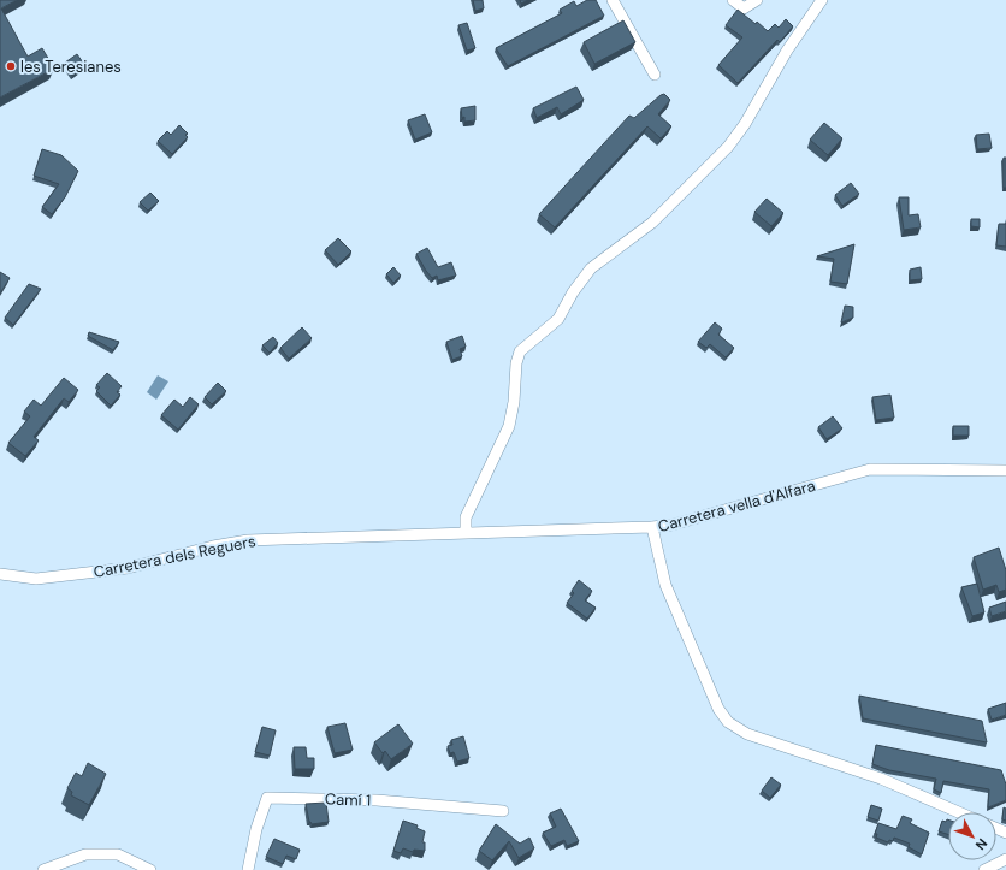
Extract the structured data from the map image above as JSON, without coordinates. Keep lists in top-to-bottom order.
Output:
{
  "streets": {
    "street": ["Carretera vella d'Alfara", "Carretera dels Reguers", "Camí 1"]
  },
  "crossings": [
    ["Carretera vella d'Alfara", "Carretera dels Reguers"]
  ],
  "places": ["les Teresianes"],
  "north": "bottom right"
}
